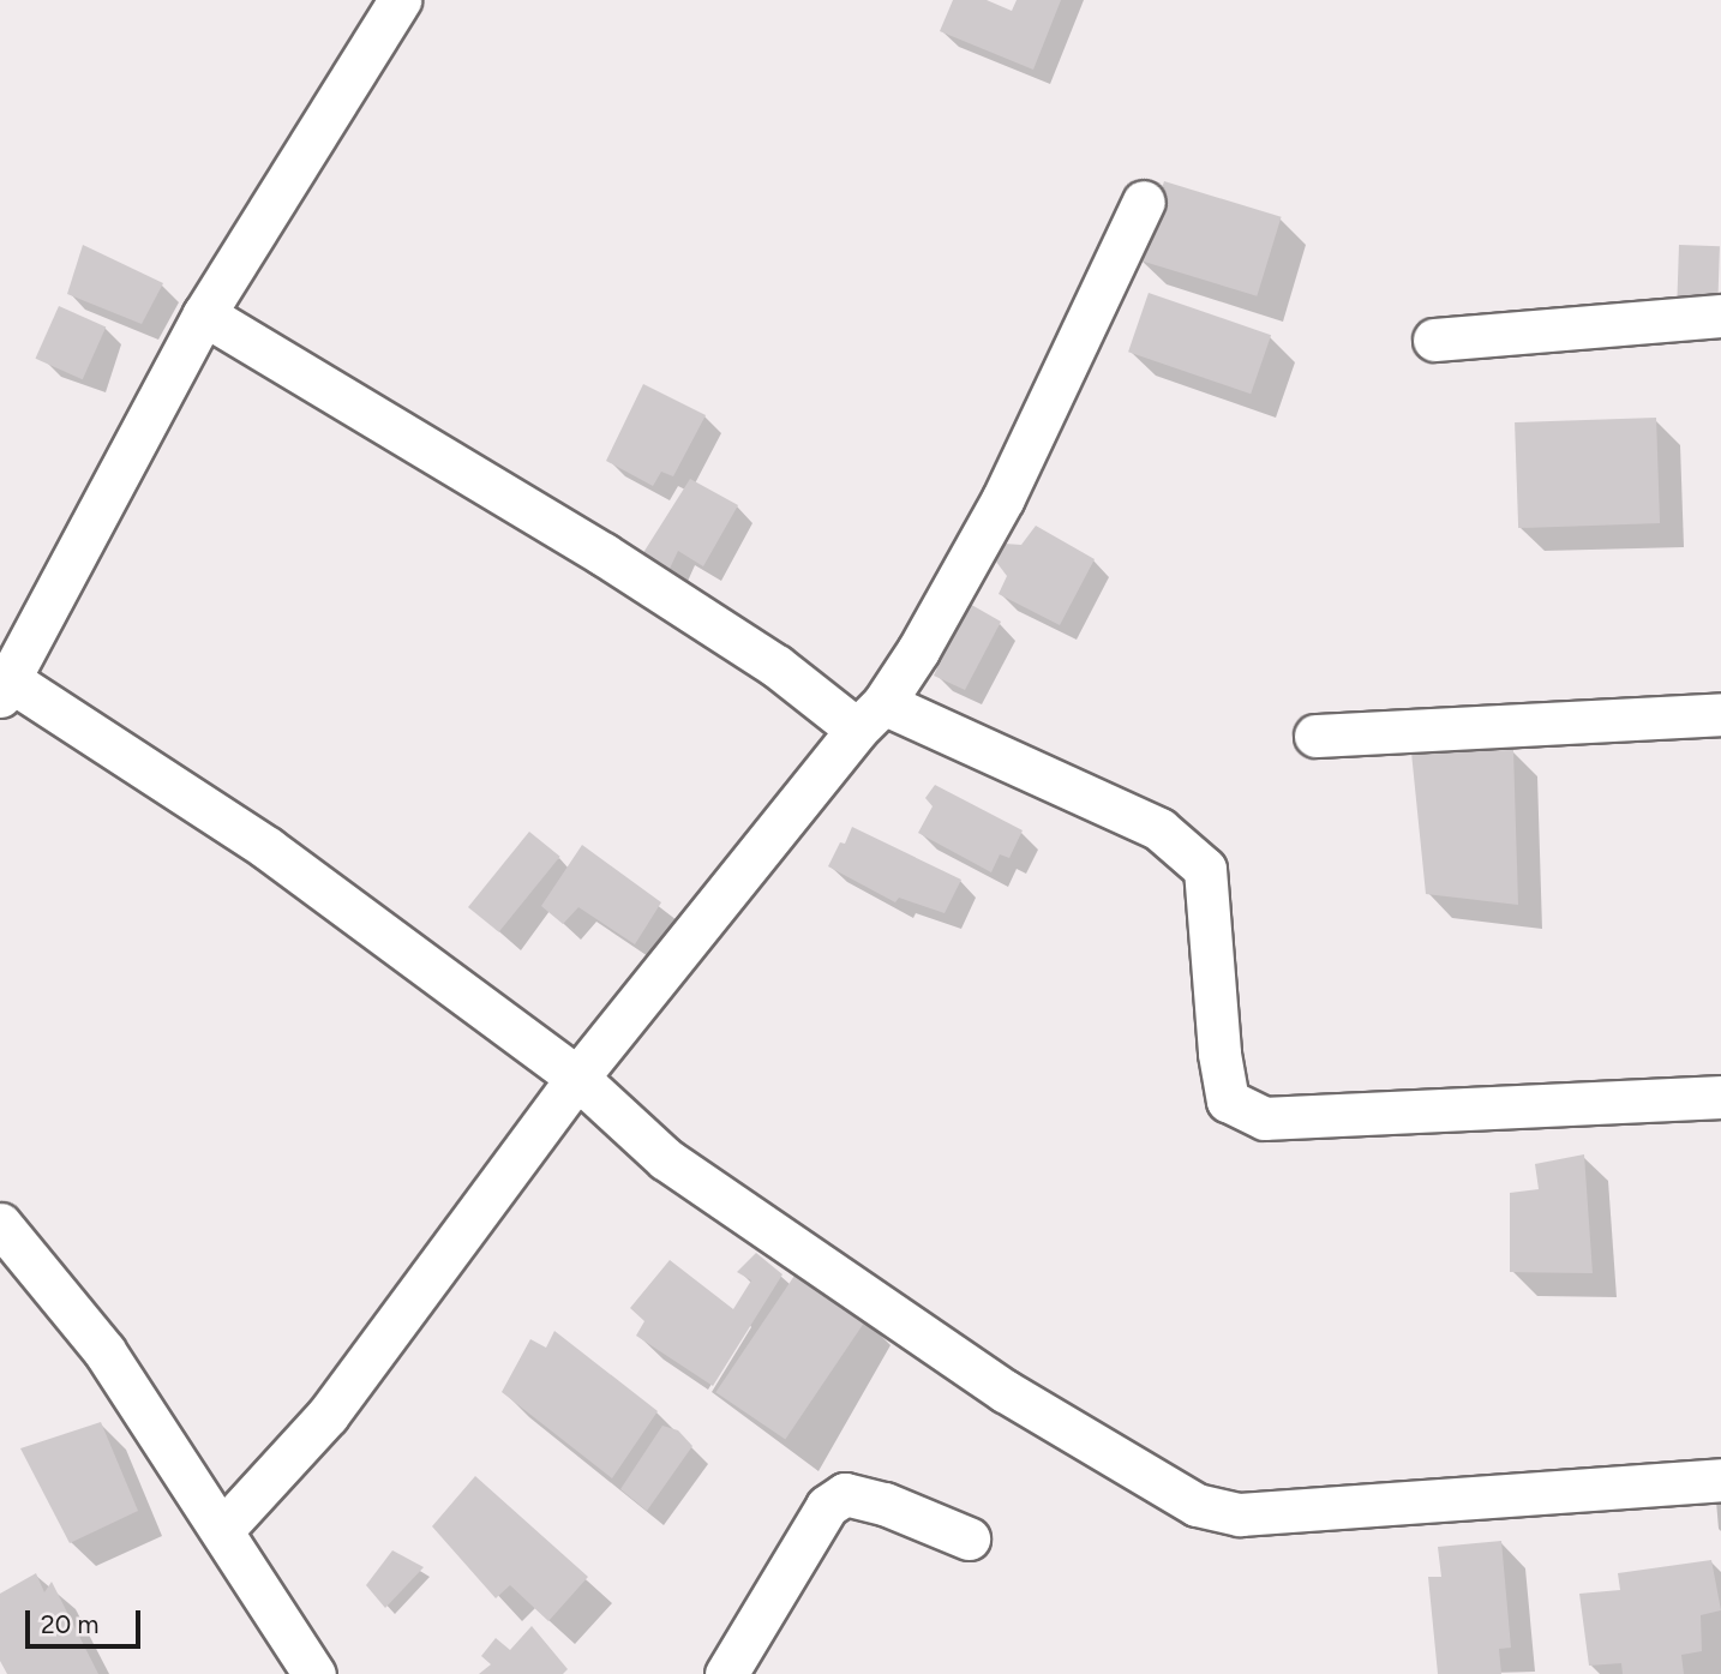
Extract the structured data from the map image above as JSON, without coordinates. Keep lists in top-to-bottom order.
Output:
{
  "scale_bar": "20 m"
}
